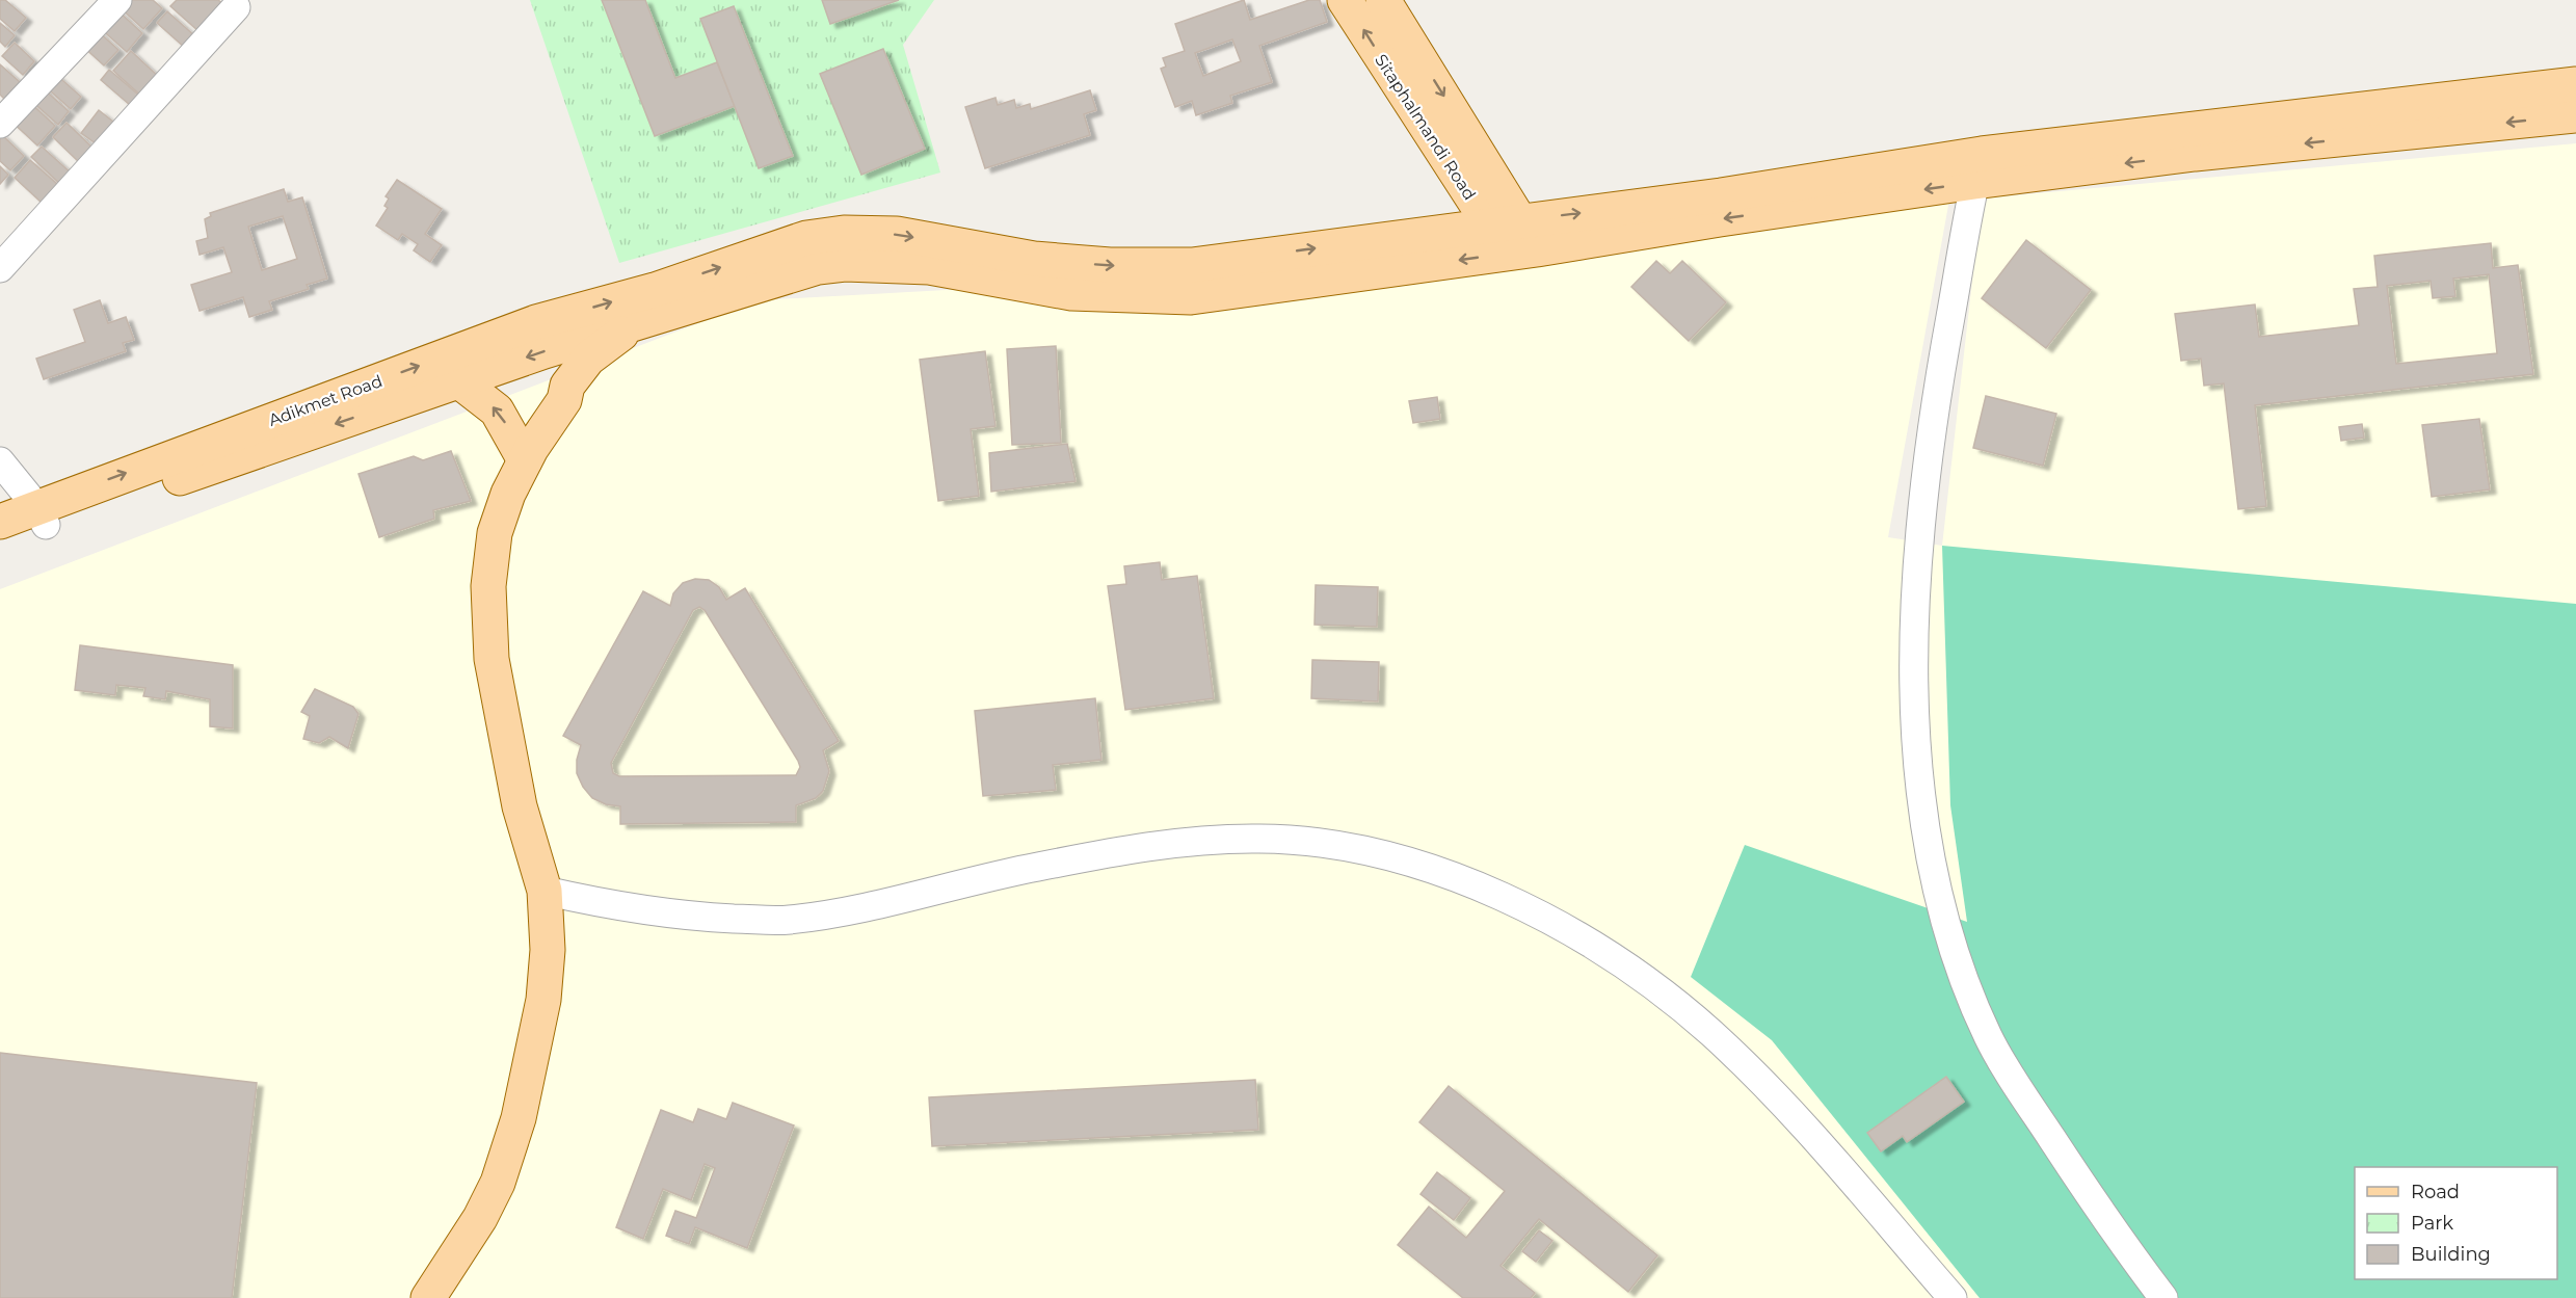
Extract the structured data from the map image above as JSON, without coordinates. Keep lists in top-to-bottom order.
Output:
{
  "streets": {
    "main road": ["Sitaphalmandi Road", "Adikmet Road"]
  },
  "legend": ["Road", "Park", "Building"]
}
